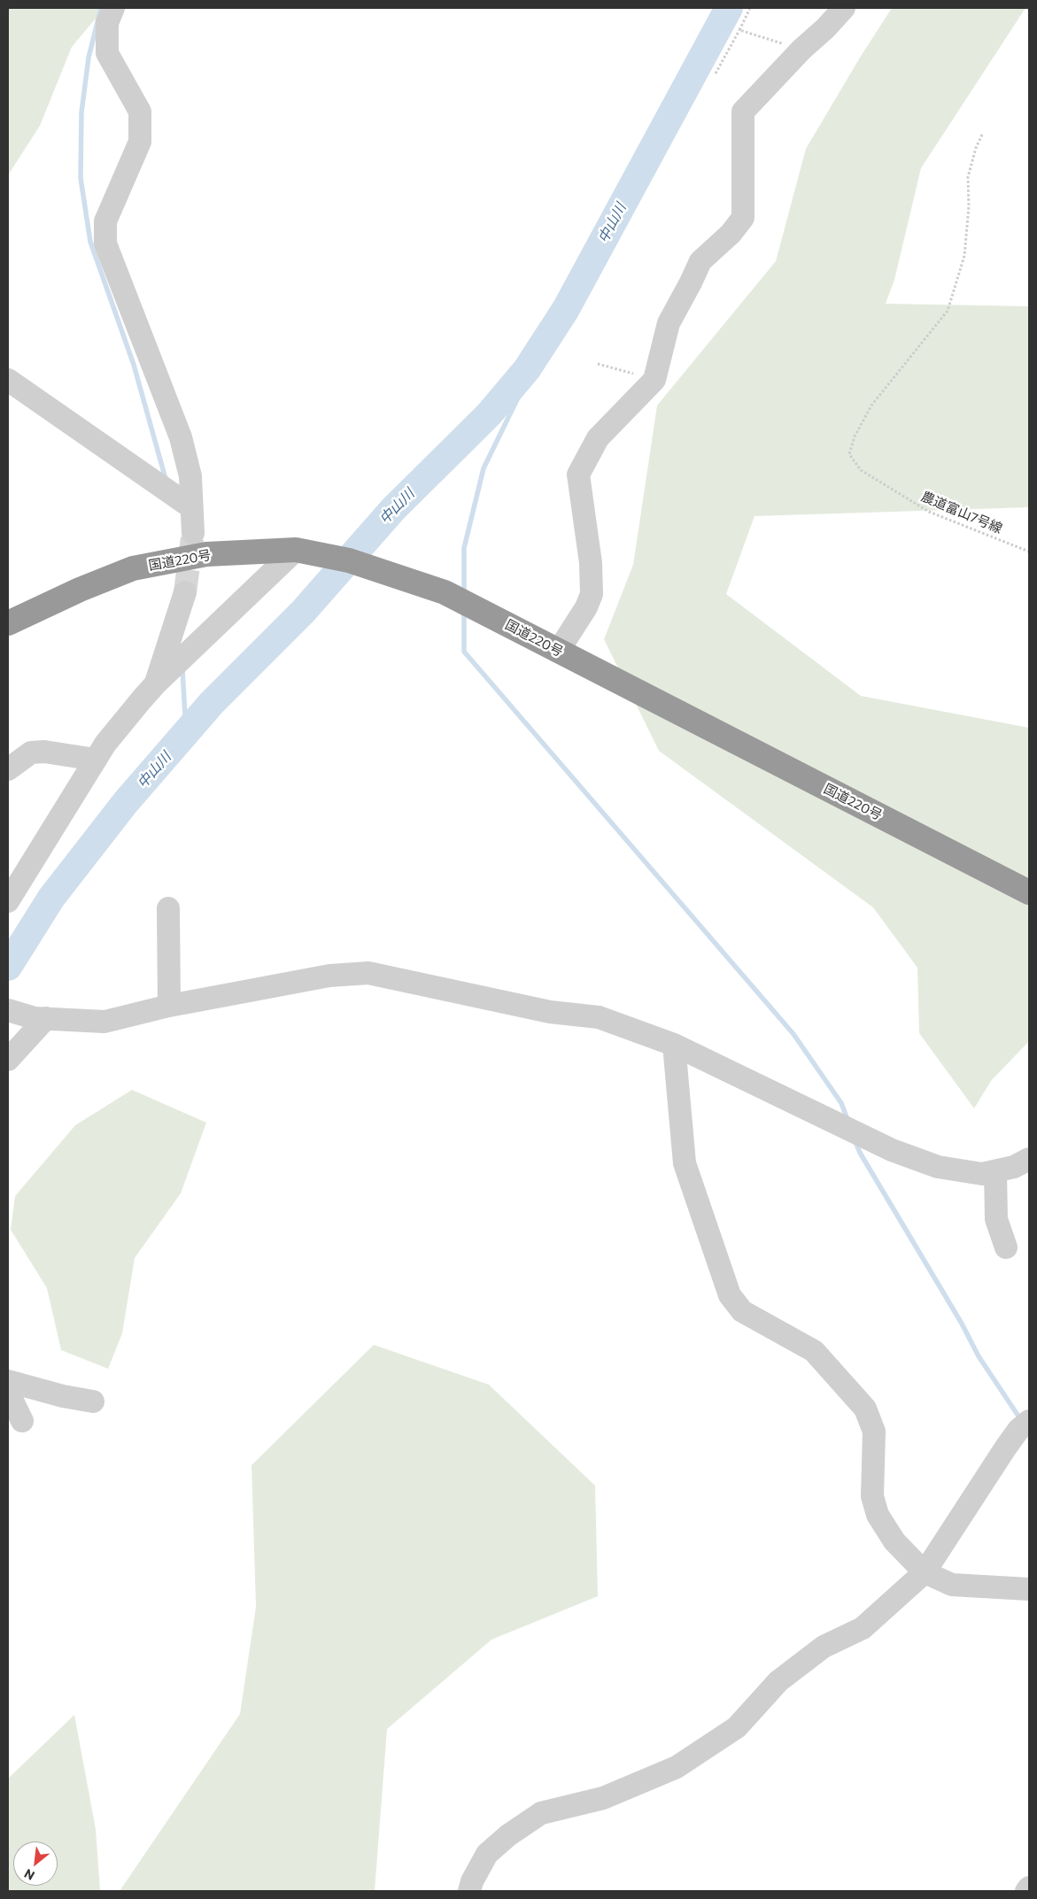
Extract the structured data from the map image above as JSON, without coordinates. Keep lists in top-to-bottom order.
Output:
{
  "streets": {
    "highway": ["国道220号"],
    "path": ["農道富山7号線"]
  },
  "water": ["中山川"],
  "north": "bottom left"
}
